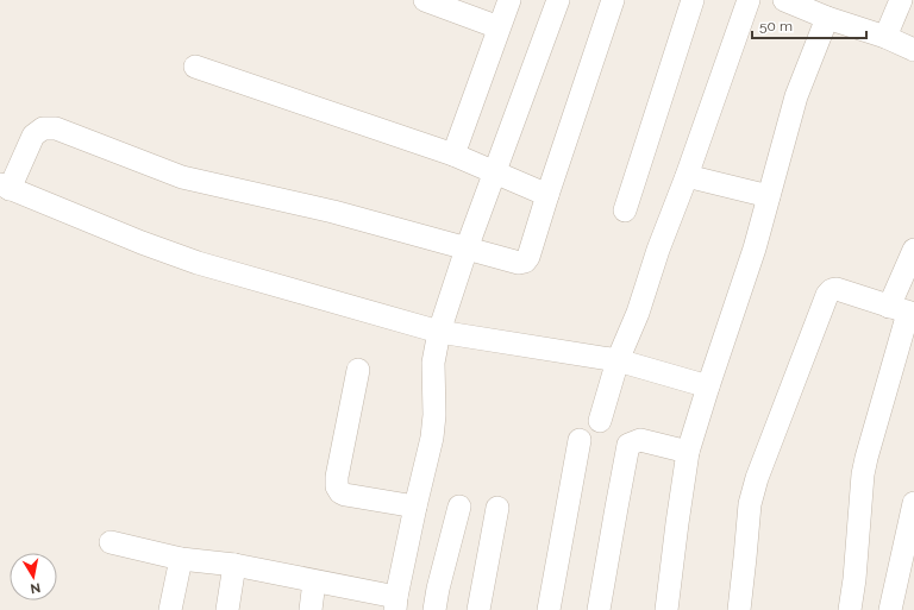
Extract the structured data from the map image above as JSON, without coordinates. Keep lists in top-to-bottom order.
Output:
{
  "scale_bar": "50 m",
  "north": "bottom"
}
